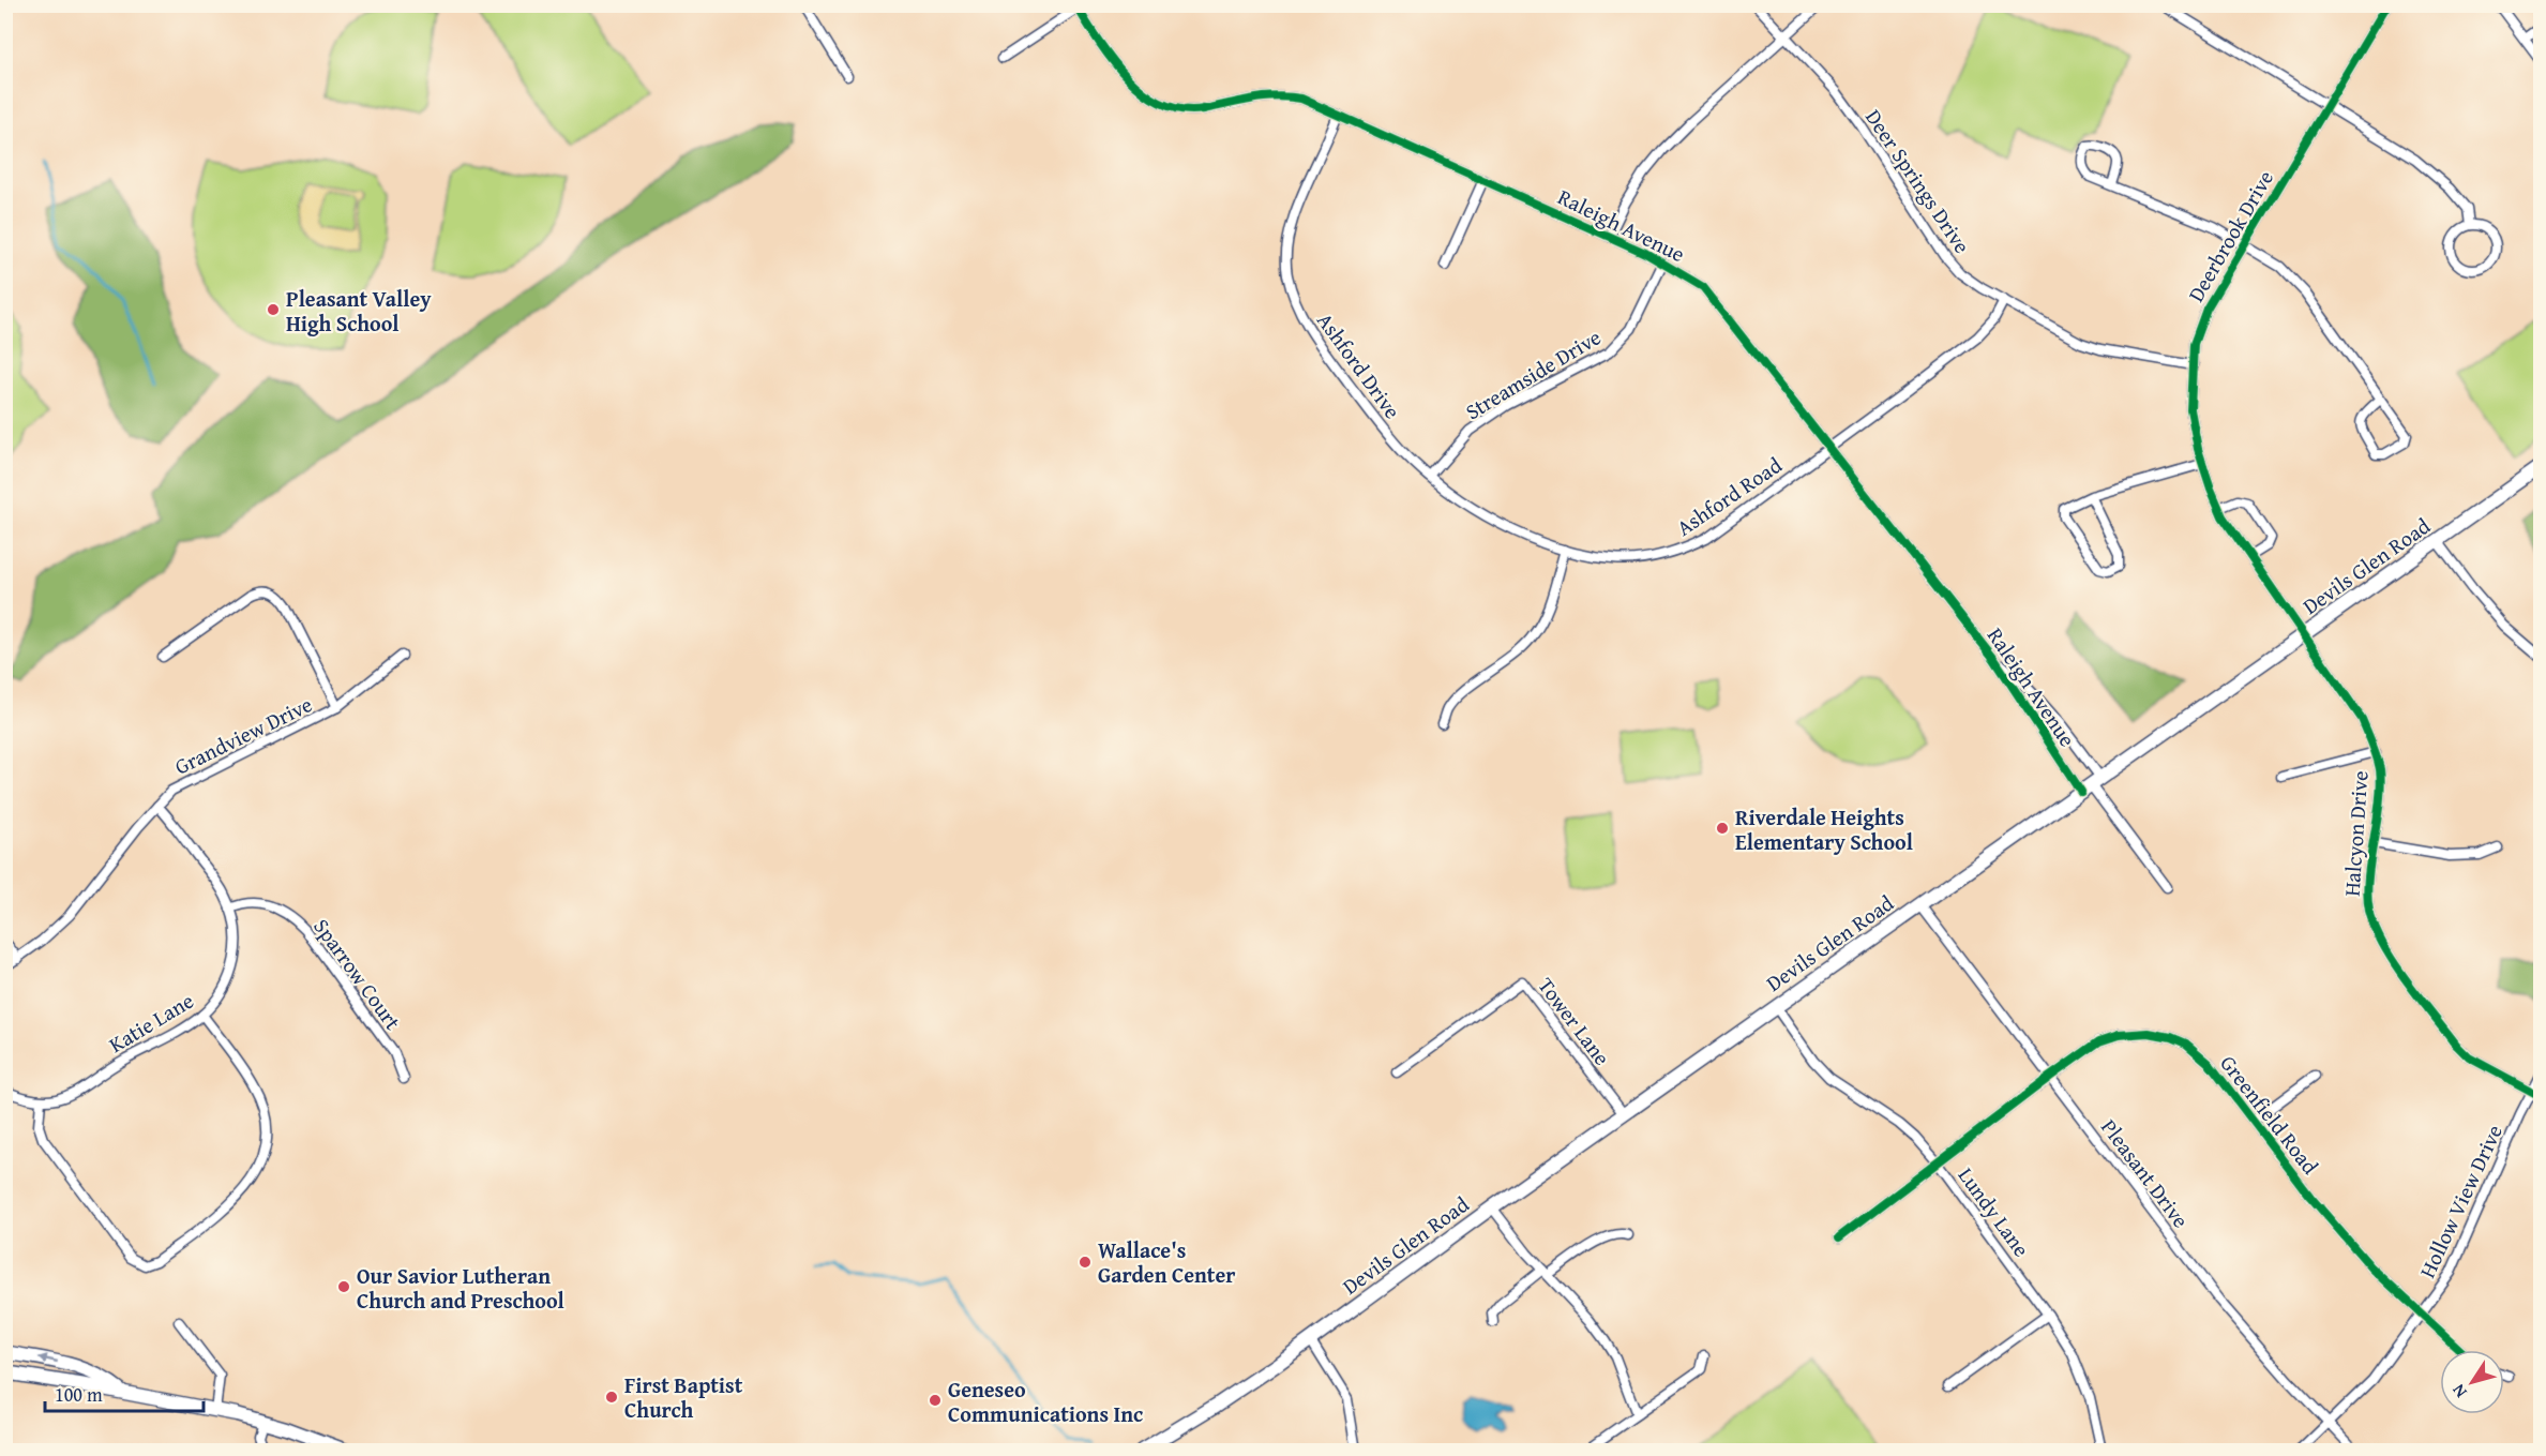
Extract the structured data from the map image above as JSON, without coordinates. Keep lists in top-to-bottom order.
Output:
{
  "streets": {
    "main road": ["Devils Glen Road"],
    "street": [
      "Deer Springs Drive",
      "Raleigh Avenue",
      "Deerbrook Drive",
      "Ashford Drive",
      "Streamside Drive",
      "Ashford Road",
      "Grandview Drive",
      "Halcyon Drive",
      "Sparrow Court",
      "Tower Lane",
      "Katie Lane",
      "Greenfield Road",
      "Pleasant Drive",
      "Hollow View Drive",
      "Lundy Lane"
    ]
  },
  "crossings": [
    ["Deer Springs Drive", "Deerbrook Drive"],
    ["Deer Springs Drive", "Ashford Road"],
    ["Raleigh Avenue", "Ashford Drive"],
    ["Raleigh Avenue", "Streamside Drive"],
    ["Raleigh Avenue", "Ashford Road"],
    ["Raleigh Avenue", "Devils Glen Road"],
    ["Deerbrook Drive", "Devils Glen Road"],
    ["Deerbrook Drive", "Halcyon Drive"],
    ["Ashford Drive", "Streamside Drive"],
    ["Ashford Drive", "Ashford Road"],
    ["Streamside Drive", "Ashford Road"],
    ["Devils Glen Road", "Halcyon Drive"],
    ["Devils Glen Road", "Tower Lane"],
    ["Devils Glen Road", "Pleasant Drive"],
    ["Devils Glen Road", "Lundy Lane"],
    ["Grandview Drive", "Katie Lane"],
    ["Halcyon Drive", "Hollow View Drive"],
    ["Sparrow Court", "Katie Lane"],
    ["Greenfield Road", "Pleasant Drive"],
    ["Greenfield Road", "Hollow View Drive"],
    ["Greenfield Road", "Lundy Lane"],
    ["Pleasant Drive", "Hollow View Drive"]
  ],
  "places": [
    "Pleasant Valley High School",
    "Riverdale Heights Elementary School",
    "Wallace's Garden Center",
    "Our Savior Lutheran Church and Preschool",
    "First Baptist Church",
    "Geneseo Communications Inc"
  ],
  "scale_bar": "100 m",
  "north": "bottom left"
}
